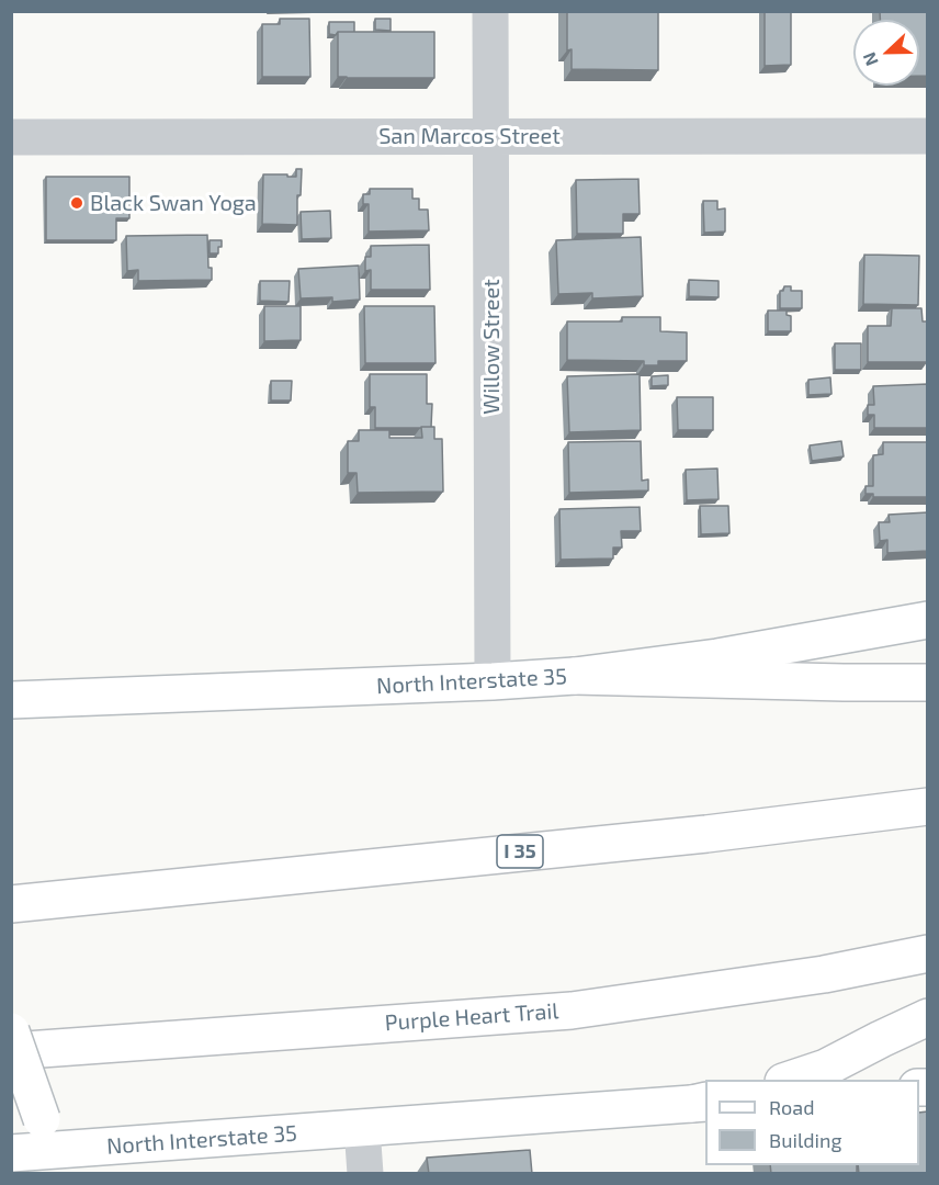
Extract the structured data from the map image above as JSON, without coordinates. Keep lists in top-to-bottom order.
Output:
{
  "streets": {
    "main road": ["North Interstate 35", "I 35", "Purple Heart Trail"],
    "street": ["San Marcos Street", "Willow Street"]
  },
  "crossings": [
    ["San Marcos Street", "Willow Street"],
    ["Willow Street", "North Interstate 35"]
  ],
  "places": ["Black Swan Yoga"],
  "legend": ["Road", "Building"],
  "north": "left"
}
